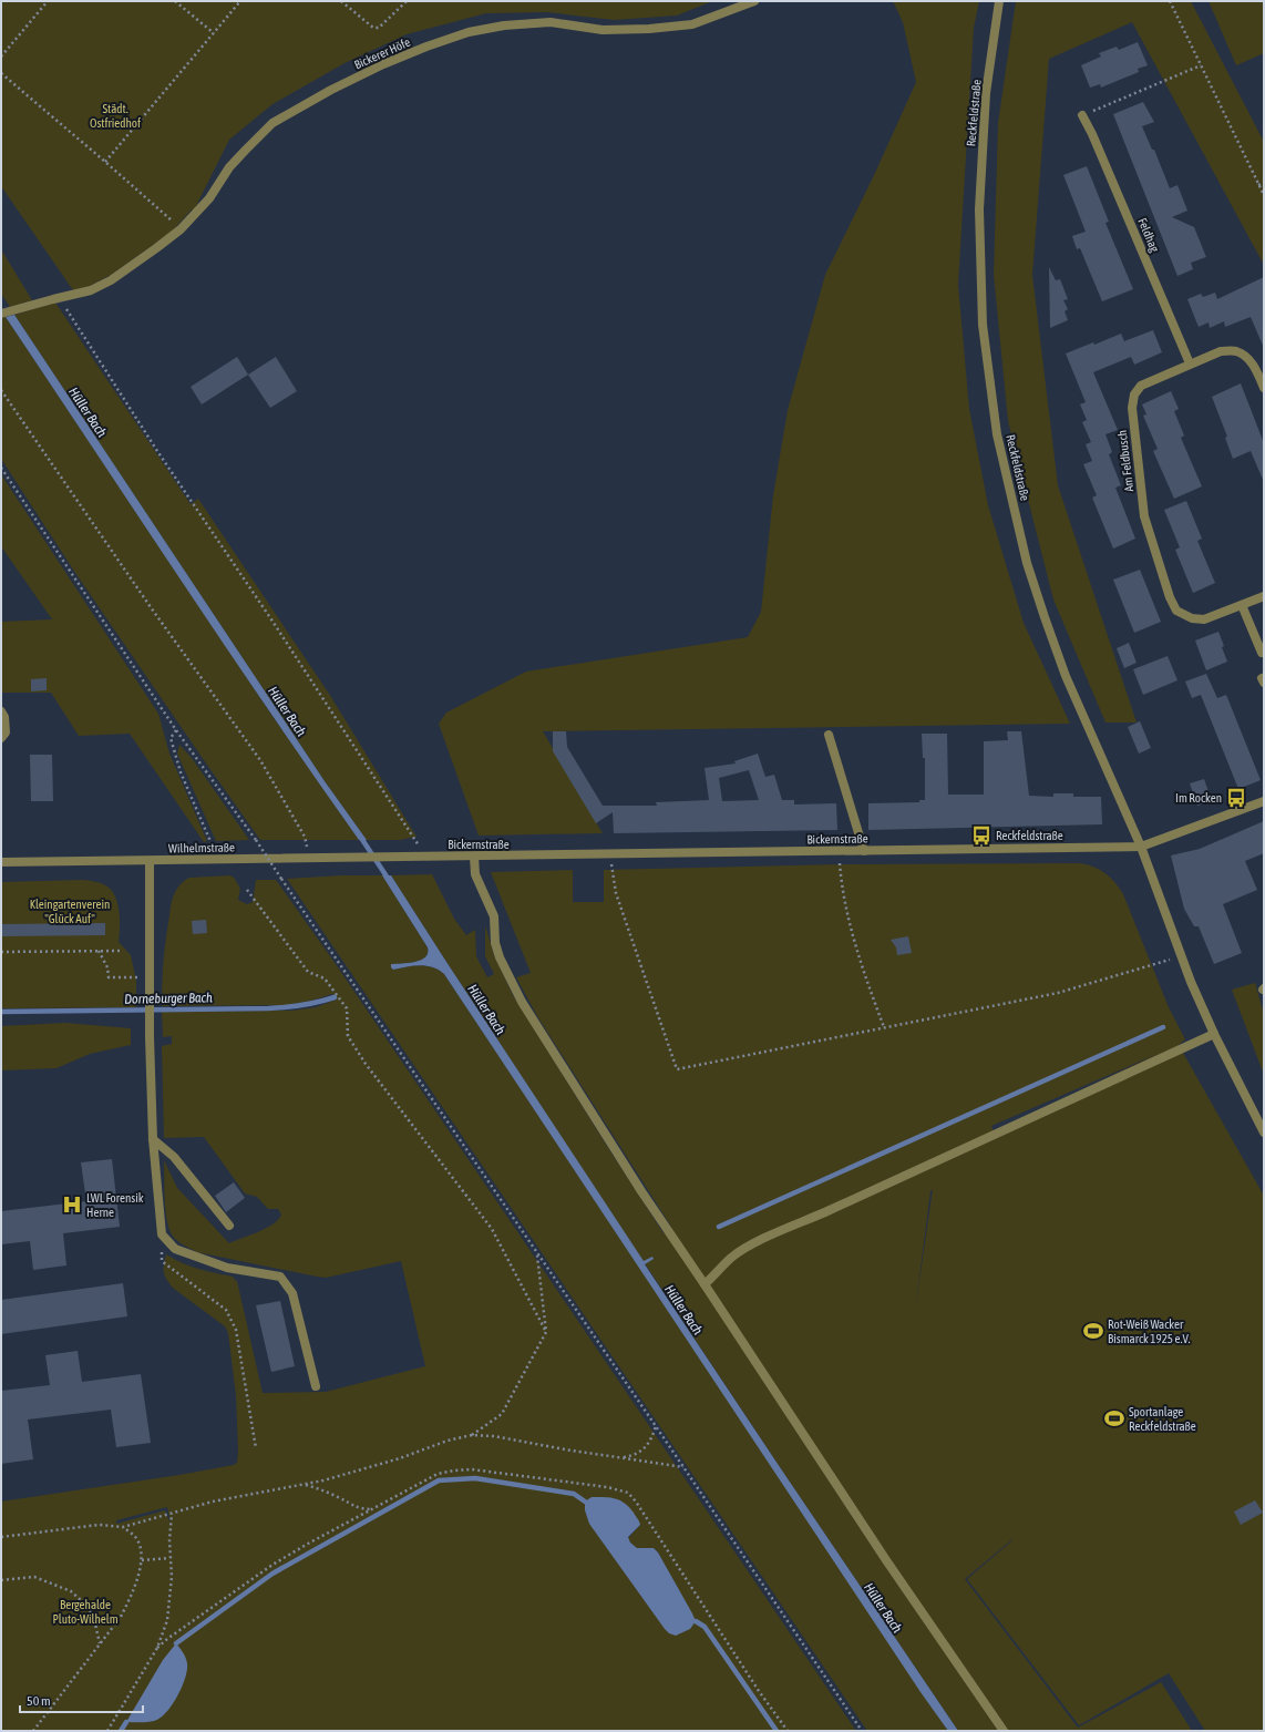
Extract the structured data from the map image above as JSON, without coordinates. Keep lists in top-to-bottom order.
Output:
{
  "streets": {
    "street": [
      "Bickerer Höfe",
      "Reckfeldstraße",
      "Feldhag",
      "Am Feldbusch",
      "Bickernstraße",
      "Wilhelmstraße"
    ]
  },
  "crossings": [
    ["Reckfeldstraße", "Bickernstraße"],
    ["Feldhag", "Am Feldbusch"],
    ["Bickernstraße", "Wilhelmstraße"]
  ],
  "water": ["Hüller Bach", "Dorneburger Bach"],
  "parks": ["Städt. Ostfriedhof", "Kleingartenverein \"Glück Auf\"", "Bergehalde Pluto-Wilhelm"],
  "places": {
    "bus stop": ["Im Rocken", "Reckfeldstraße"],
    "hospital": ["LWL Forensik Herne"],
    "sports": ["Rot-Weiß Wacker Bismarck 1925 e.V.", "Sportanlage Reckfeldstraße"]
  },
  "scale_bar": "50 m"
}
